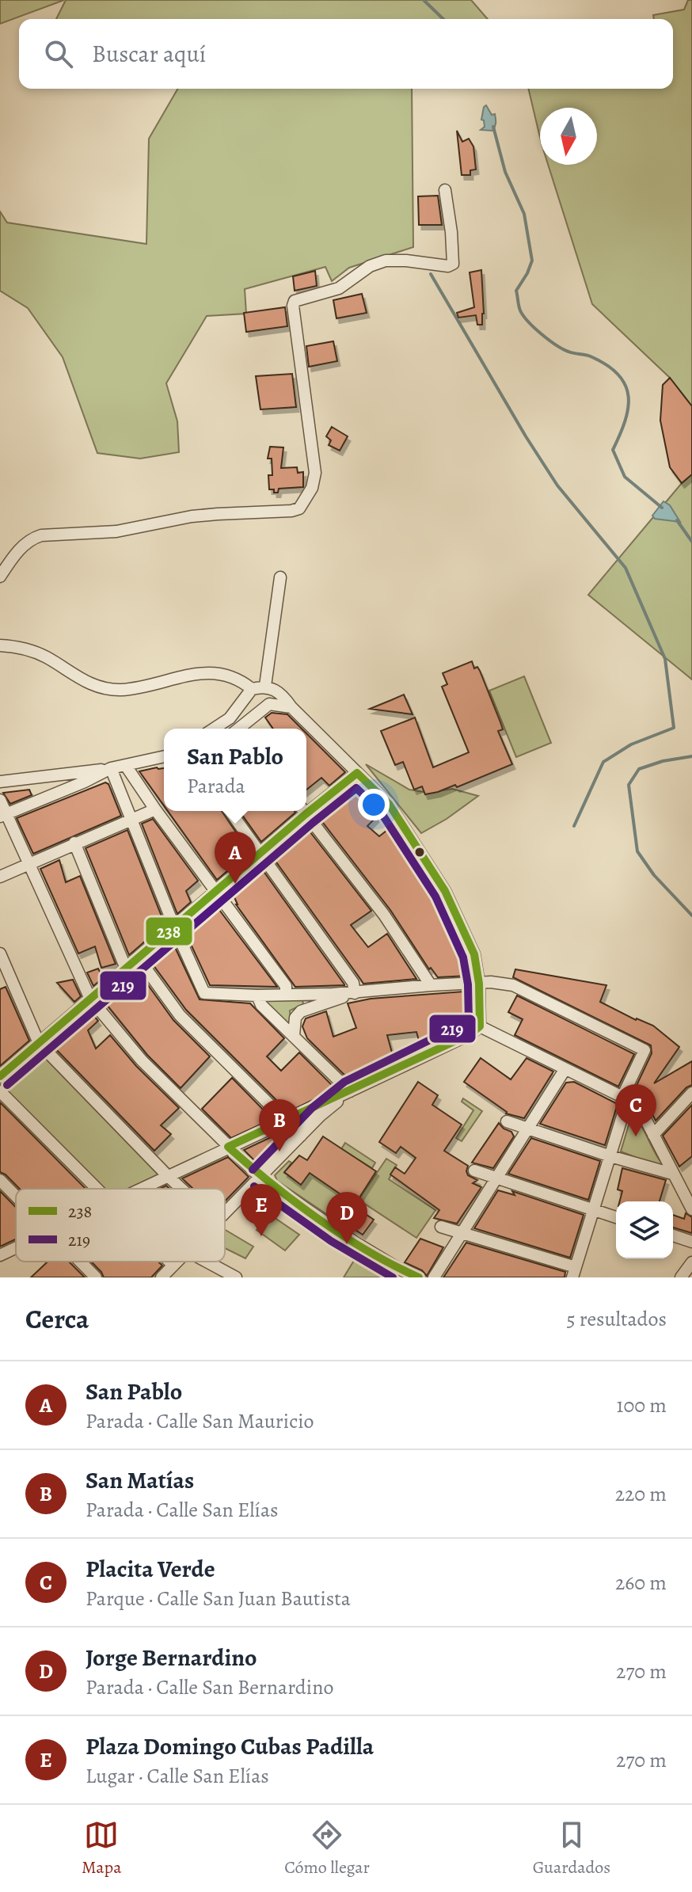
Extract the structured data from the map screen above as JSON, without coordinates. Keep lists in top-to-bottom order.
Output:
{
  "lines": ["transit line 238", "transit line 219"],
  "legend": ["238", "219"],
  "north": "bottom",
  "page": {
    "search": "Buscar aquí",
    "popup": ["San Pablo", "Parada"],
    "pins": [
      "A",
      "C",
      "B",
      "E",
      "D"
    ],
    "heading": ["Cerca", "5 resultados"],
    "list": [
      {
        "mark": "A",
        "name": "San Pablo",
        "note": "Parada · Calle San Mauricio",
        "value": "100 m"
      },
      {
        "mark": "B",
        "name": "San Matías",
        "note": "Parada · Calle San Elías",
        "value": "220 m"
      },
      {
        "mark": "C",
        "name": "Placita Verde",
        "note": "Parque · Calle San Juan Bautista",
        "value": "260 m"
      },
      {
        "mark": "D",
        "name": "Jorge Bernardino",
        "note": "Parada · Calle San Bernardino",
        "value": "270 m"
      },
      {
        "mark": "E",
        "name": "Plaza Domingo Cubas Padilla",
        "note": "Lugar · Calle San Elías",
        "value": "270 m"
      }
    ],
    "nav": ["Mapa", "Cómo llegar", "Guardados"]
  }
}
